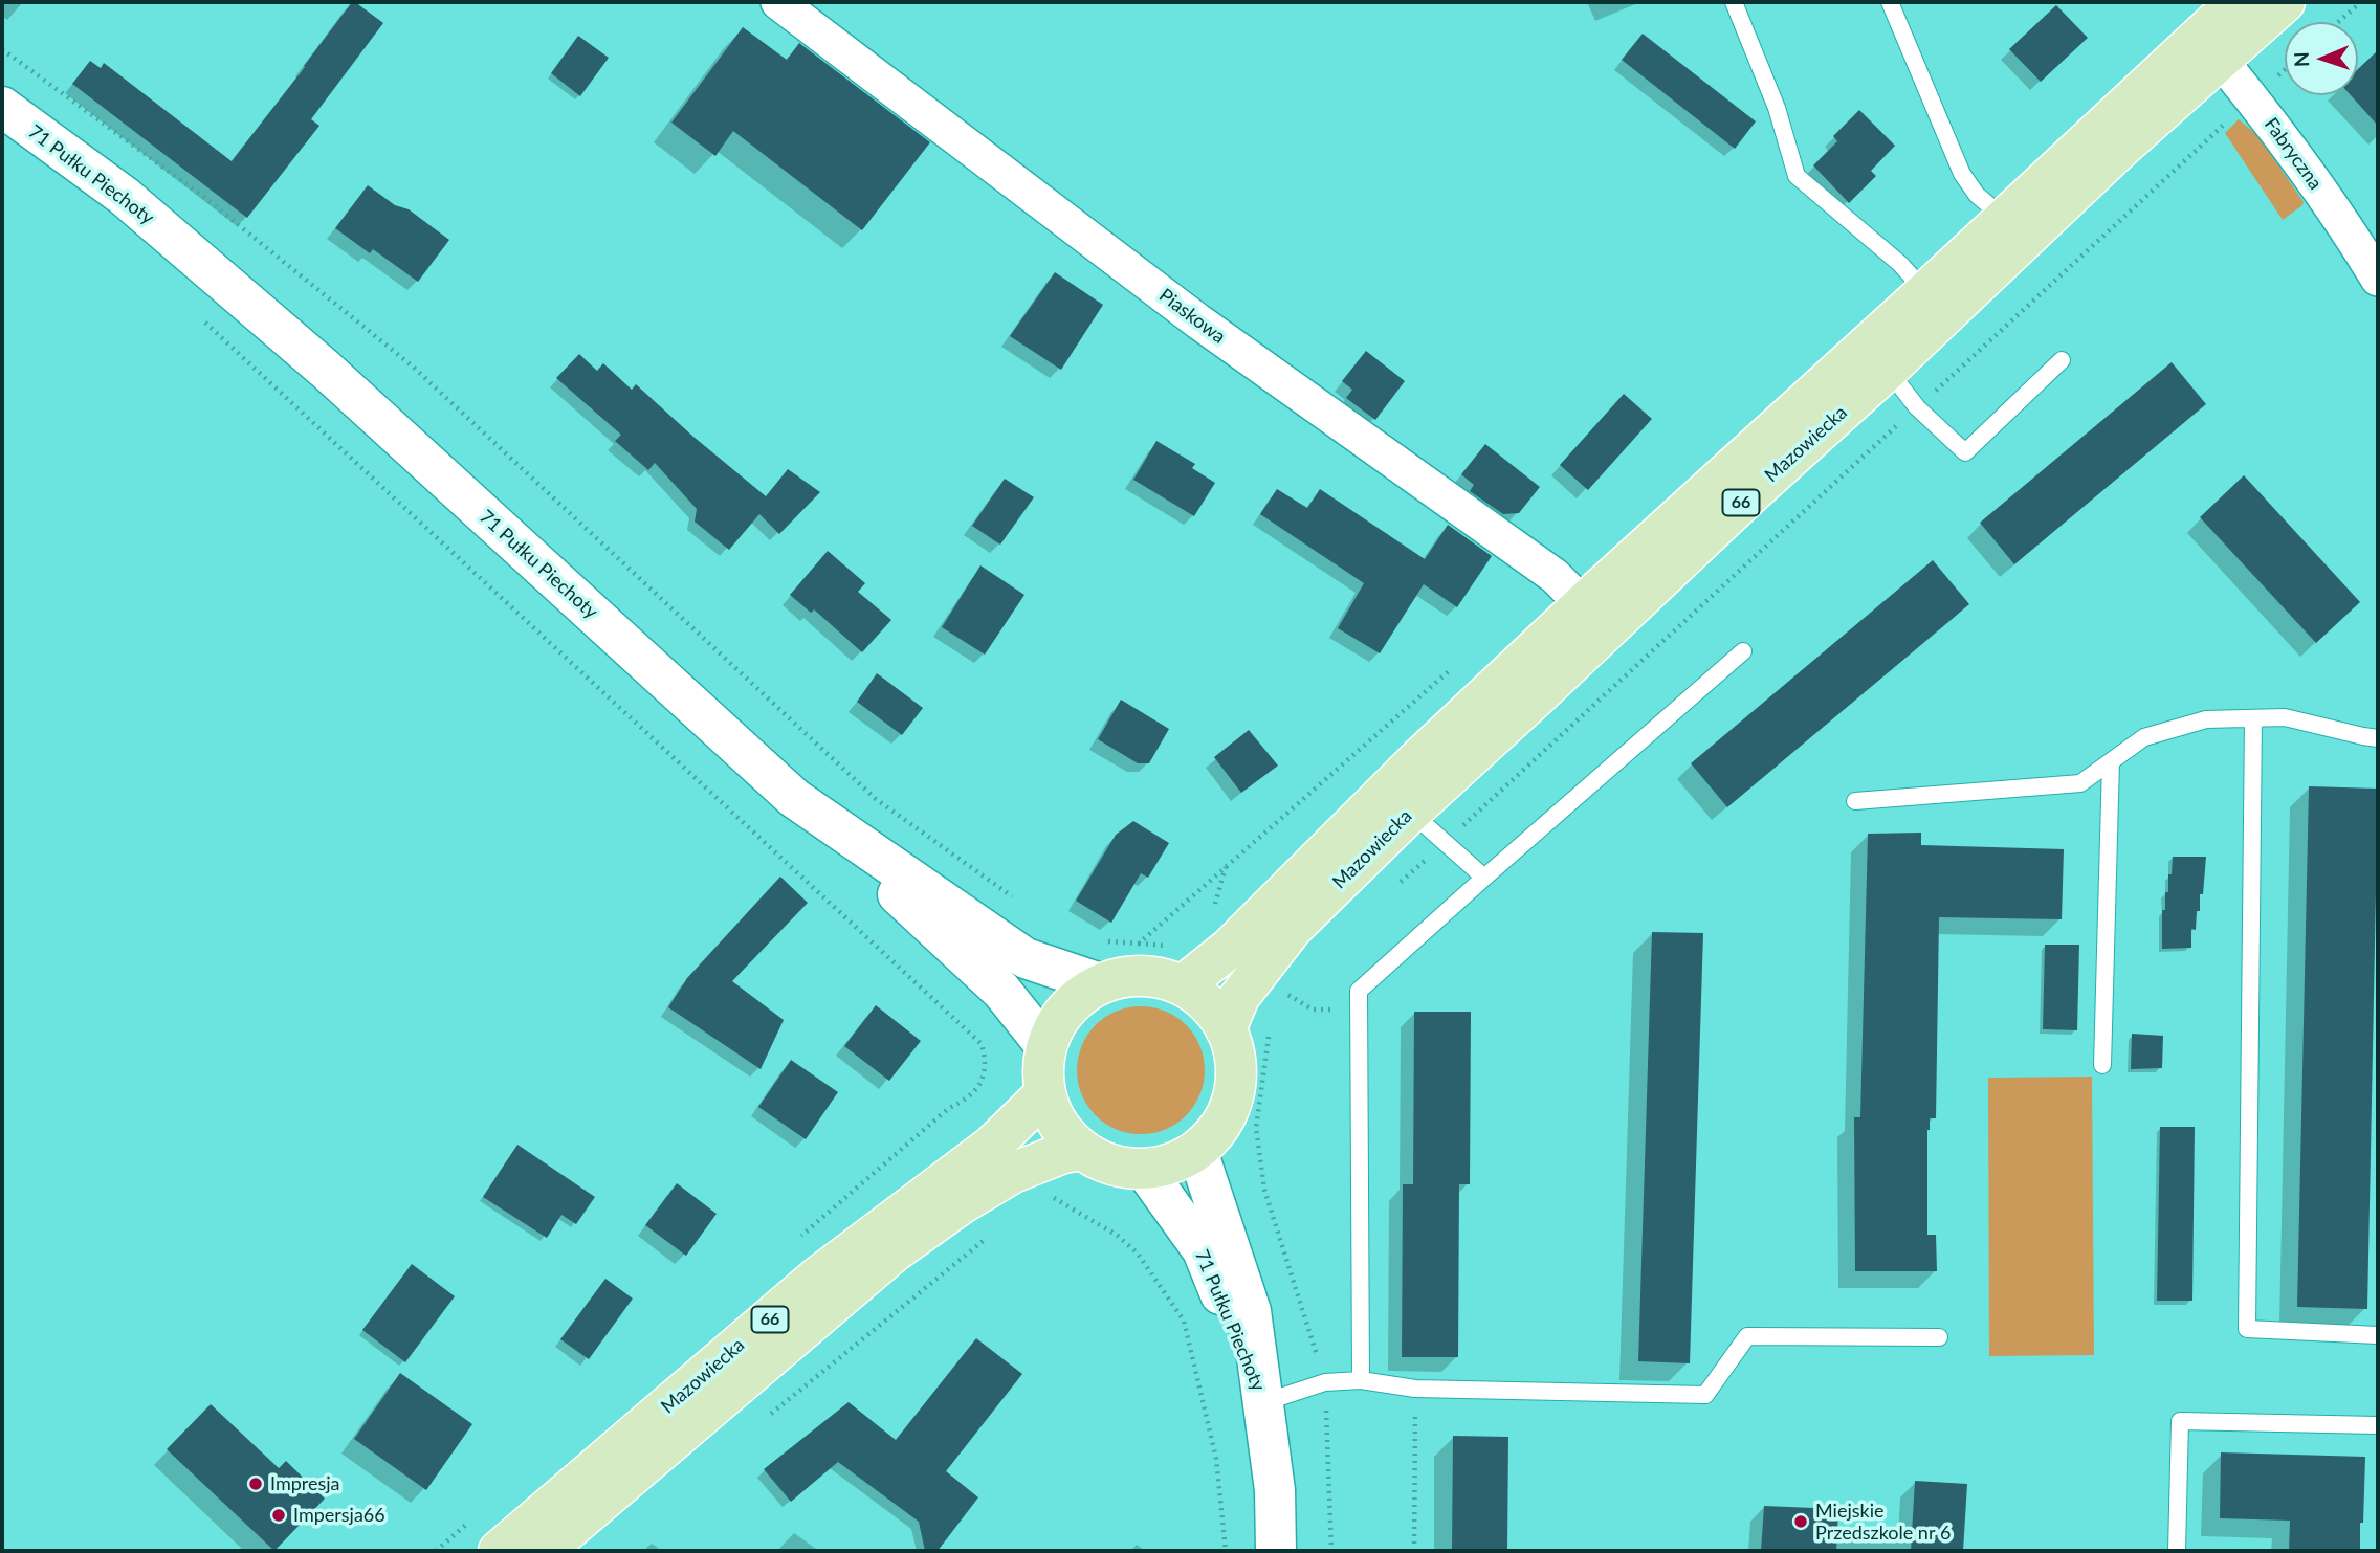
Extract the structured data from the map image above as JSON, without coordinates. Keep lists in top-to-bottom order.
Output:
{
  "streets": {
    "main road": ["Mazowiecka", "66"],
    "street": ["Fabryczna", "71 Pułku Piechoty", "Piaskowa"]
  },
  "crossings": [
    ["Fabryczna", "Mazowiecka"],
    ["71 Pułku Piechoty", "Mazowiecka"],
    ["Piaskowa", "Mazowiecka"]
  ],
  "places": ["Impresja", "Impersja66", "Miejskie Przedszkole nr 6"],
  "north": "left"
}
